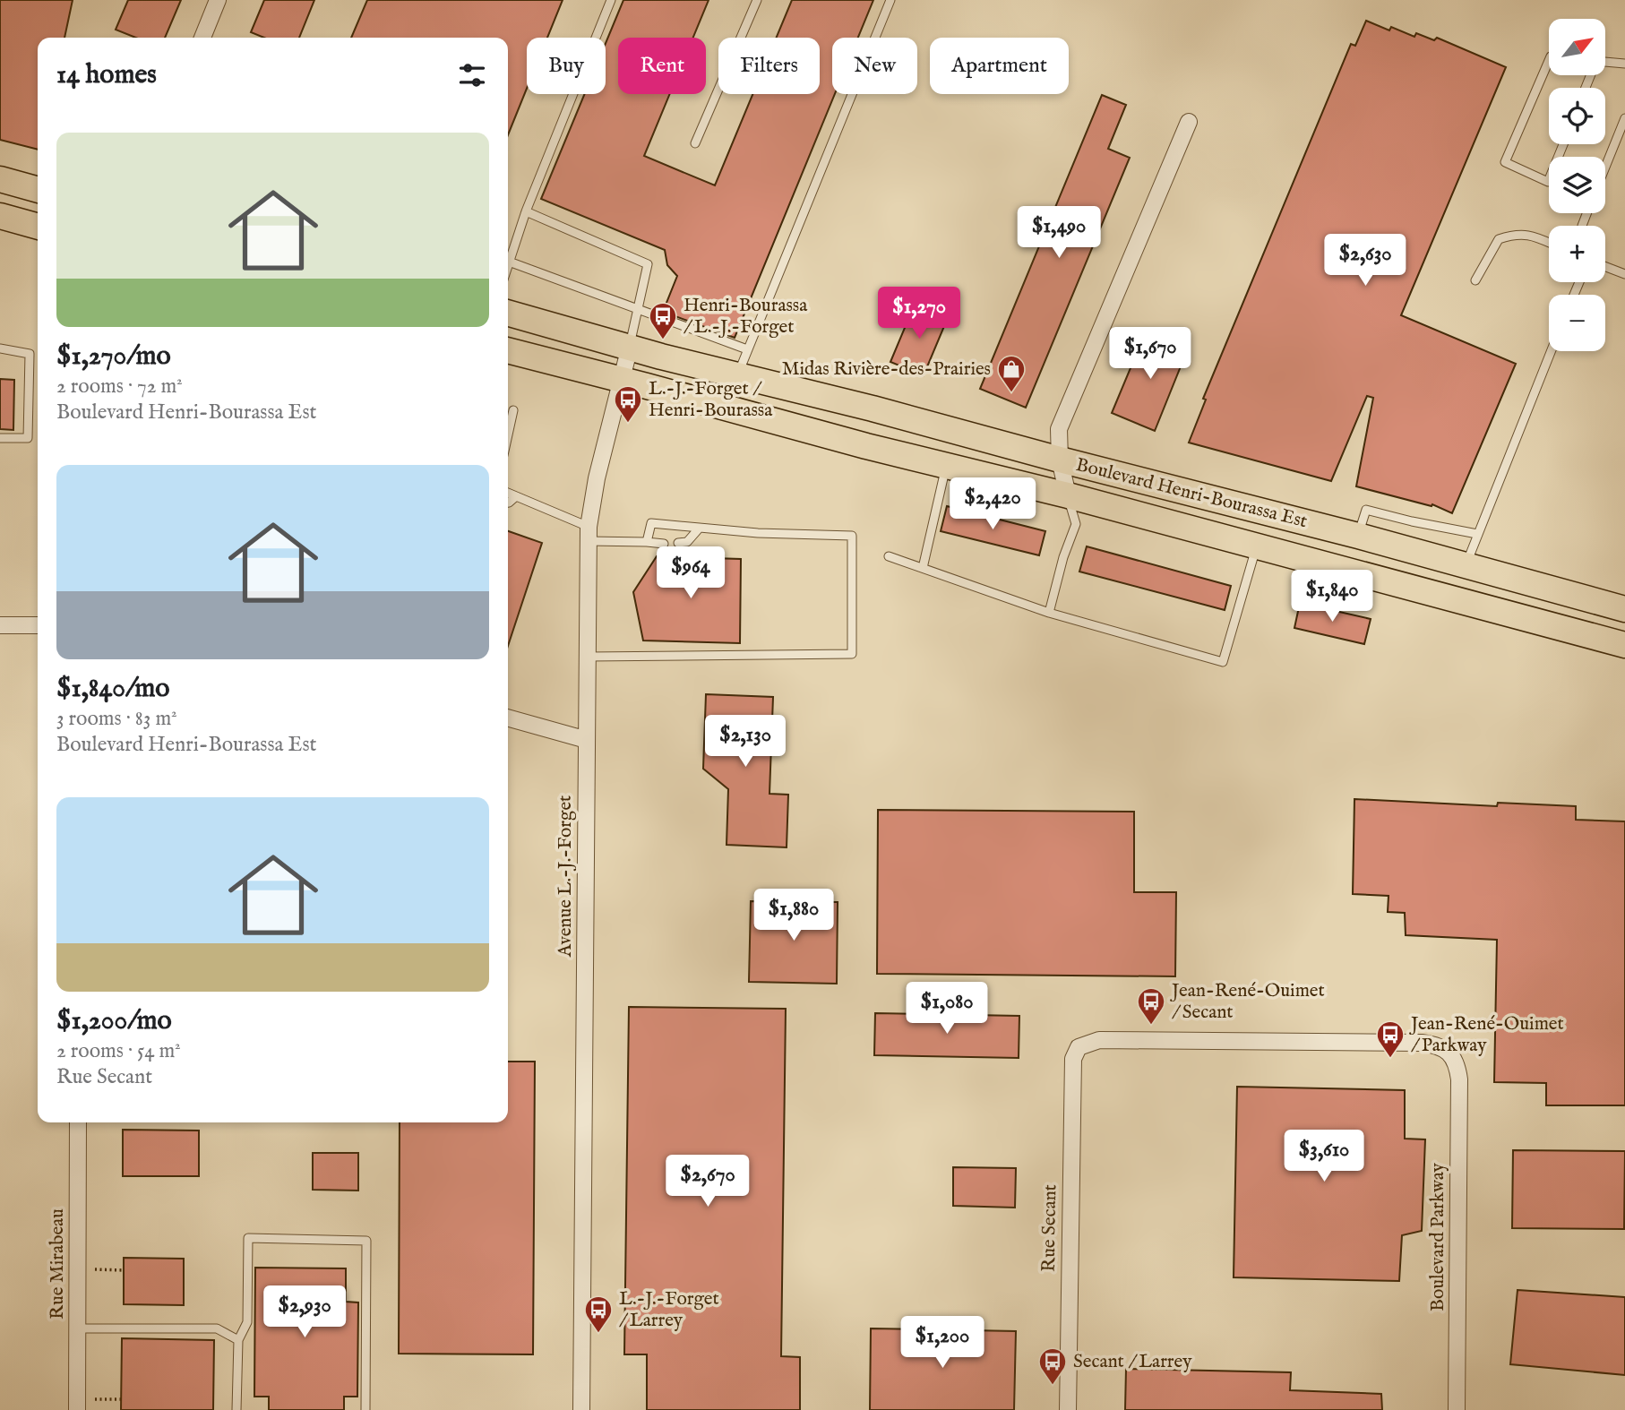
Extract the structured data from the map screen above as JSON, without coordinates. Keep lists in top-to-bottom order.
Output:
{
  "streets": {
    "main road": ["Boulevard Henri-Bourassa Est"],
    "street": [
      "Avenue L.-J.-Forget",
      "Rue Secant",
      "Boulevard Parkway",
      "Rue Mirabeau"
    ]
  },
  "crossings": [
    ["Boulevard Henri-Bourassa Est", "Avenue L.-J.-Forget"],
    ["Rue Secant", "Boulevard Parkway"]
  ],
  "places": {
    "bus stop": [
      "Henri-Bourassa / L.-J.-Forget",
      "L.-J.-Forget / Henri-Bourassa",
      "Jean-René-Ouimet / Secant",
      "Jean-René-Ouimet / Parkway",
      "L.-J.-Forget / Larrey",
      "Secant / Larrey"
    ],
    "shop": ["Midas Rivière-des-Prairies"]
  },
  "north": "top right",
  "page": {
    "map_buttons": ["+", "−"],
    "chip": [
      "Buy",
      "Rent",
      "Filters",
      "New",
      "Apartment"
    ],
    "heading": "14 homes",
    "list": [
      {
        "name": "$1,270/mo",
        "note": "2 rooms · 72 m² · Boulevard Henri-Bourassa Est"
      },
      {
        "name": "$1,840/mo",
        "note": "3 rooms · 83 m² · Boulevard Henri-Bourassa Est"
      },
      {
        "name": "$1,200/mo",
        "note": "2 rooms · 54 m² · Rue Secant"
      }
    ],
    "price": [
      "$1,490",
      "$2,630",
      "$1,270",
      "$1,670",
      "$2,420",
      "$964",
      "$1,840",
      "$2,130",
      "$1,880",
      "$1,080",
      "$3,610",
      "$2,670",
      "$2,930",
      "$1,200"
    ]
  }
}
